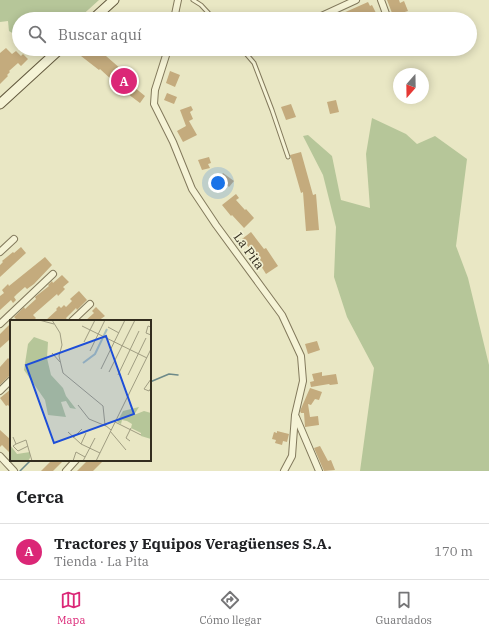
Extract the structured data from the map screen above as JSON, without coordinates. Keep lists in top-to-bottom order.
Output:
{
  "streets": {
    "street": ["La Pita"]
  },
  "north": "bottom",
  "page": {
    "search": "Buscar aquí",
    "pins": "A",
    "heading": "Cerca",
    "list": [
      {
        "mark": "A",
        "name": "Tractores y Equipos Veragüenses S.A.",
        "note": "Tienda · La Pita",
        "value": "170 m"
      }
    ],
    "nav": ["Mapa", "Cómo llegar", "Guardados"]
  }
}
